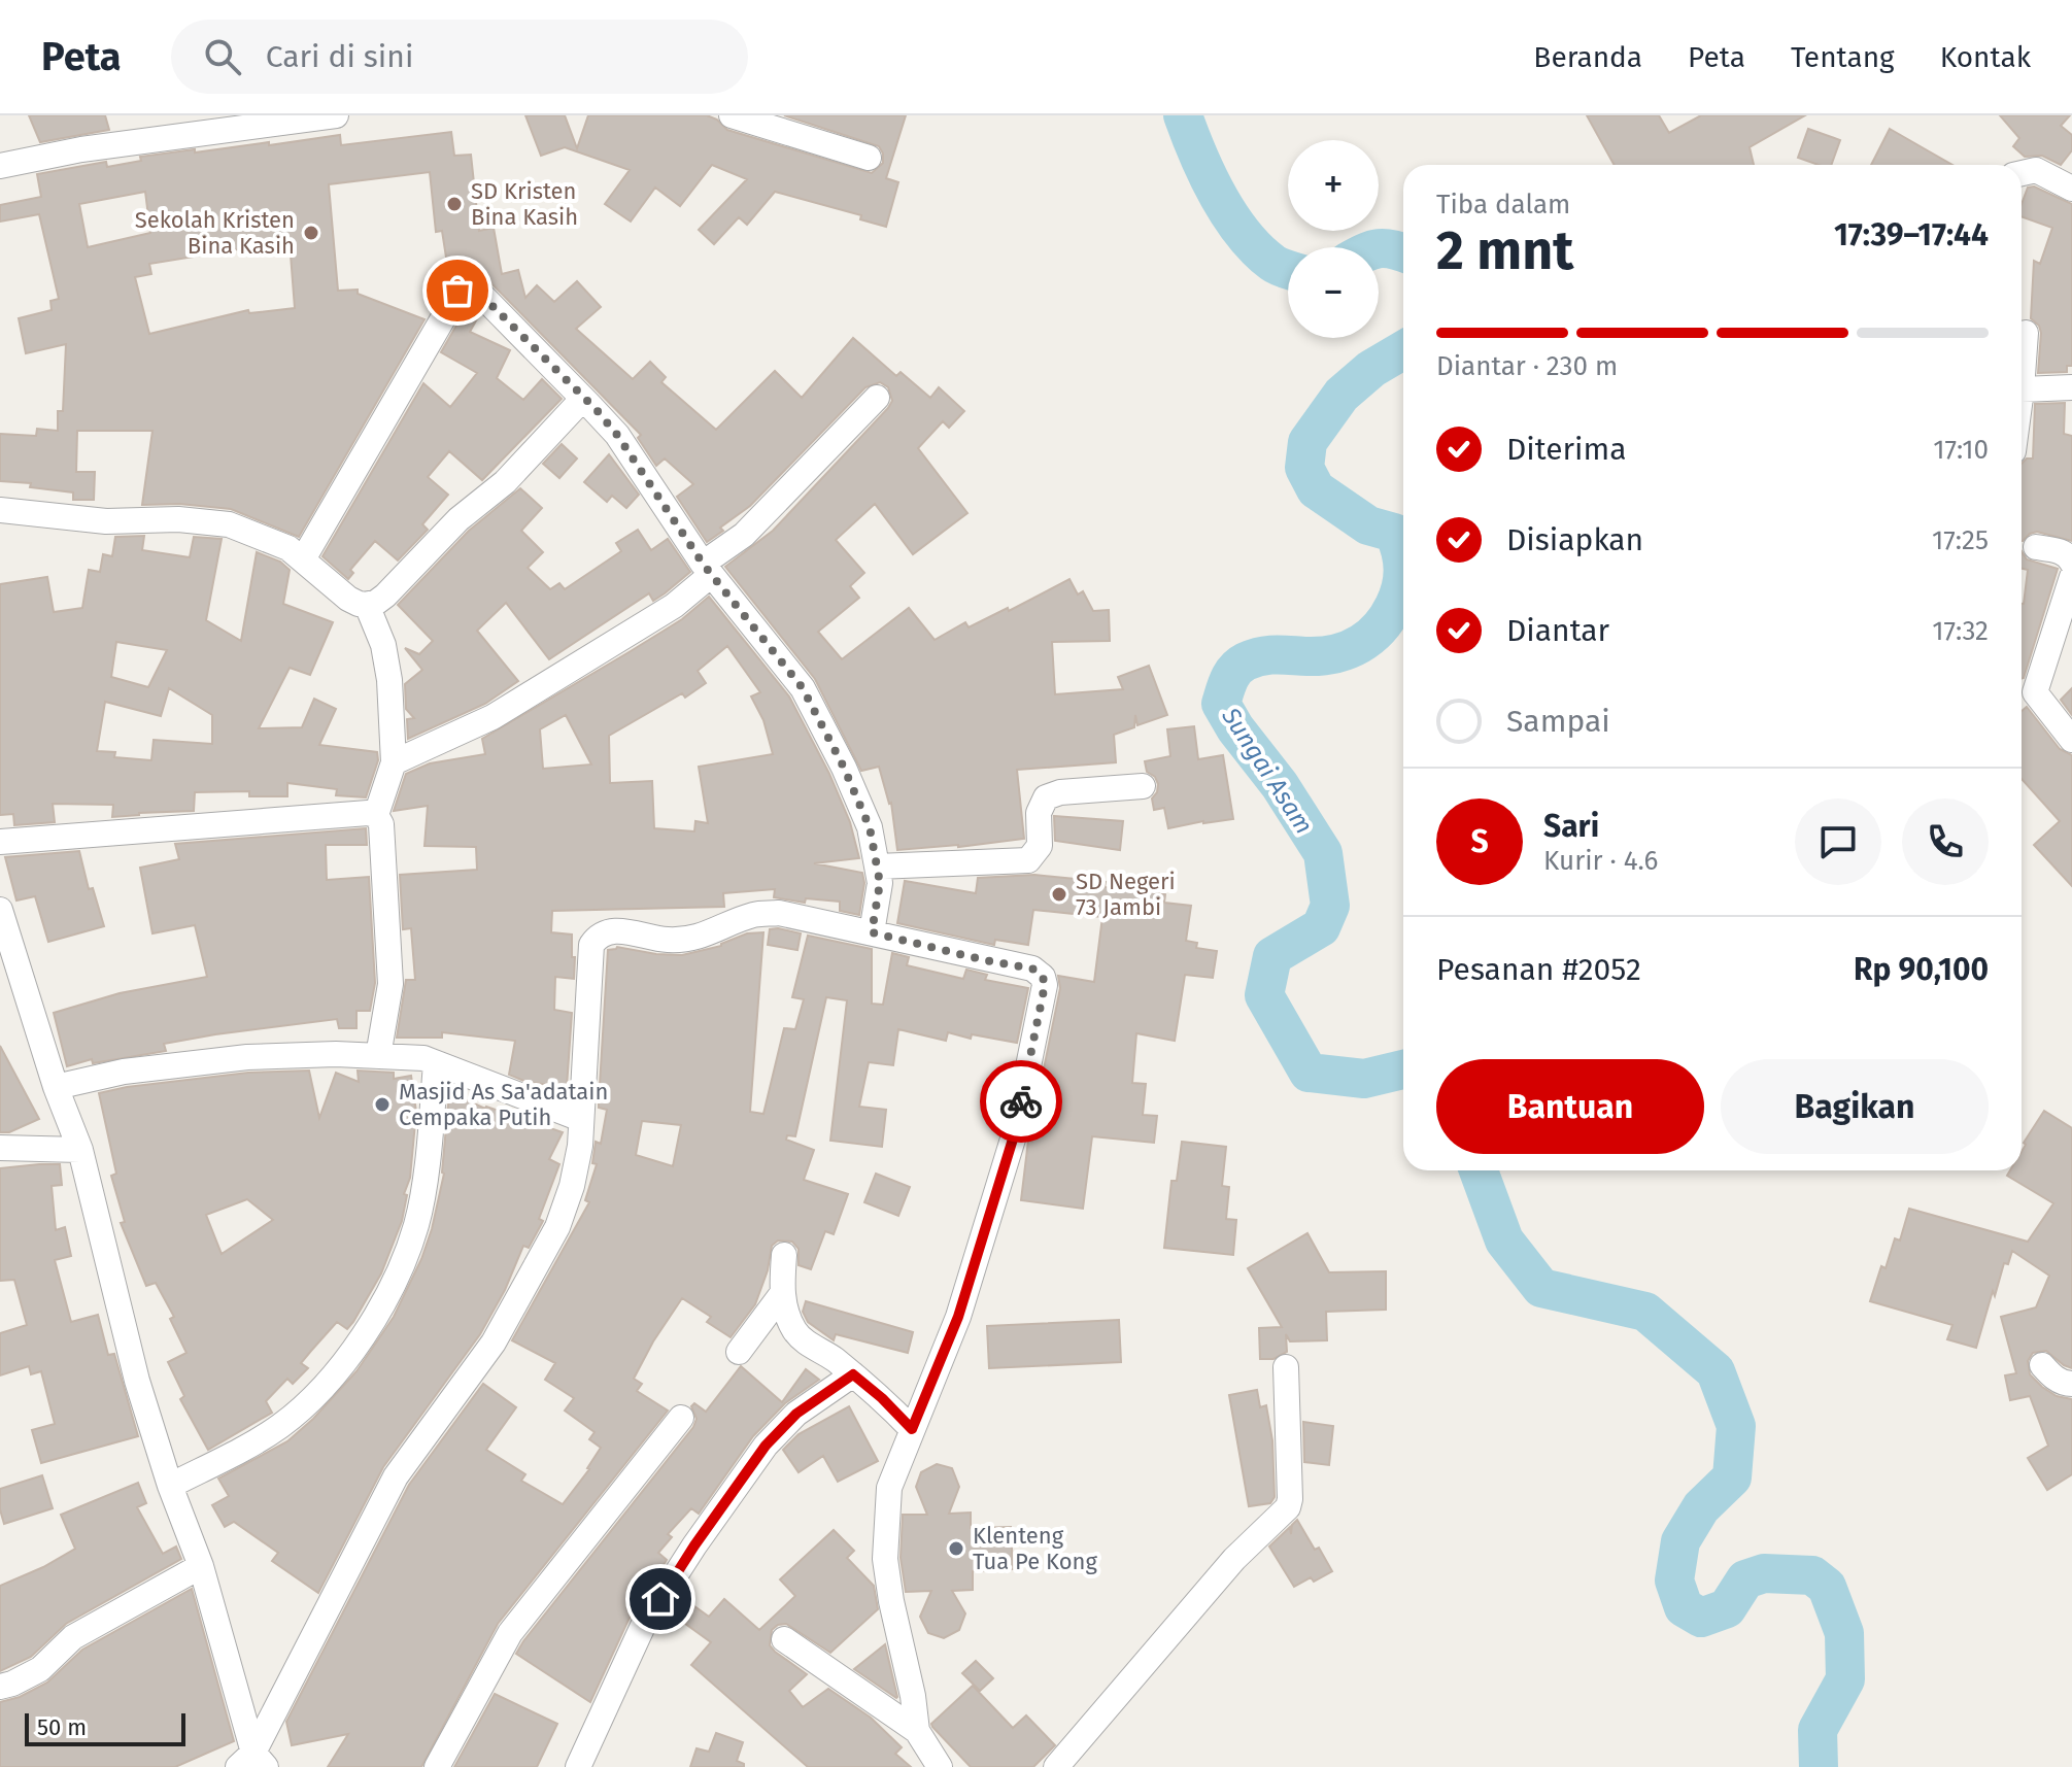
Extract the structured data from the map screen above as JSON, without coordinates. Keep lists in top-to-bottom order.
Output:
{
  "water": ["Sungai Asam"],
  "places": [
    "SD Kristen Bina Kasih",
    "Sekolah Kristen Bina Kasih",
    "SD Negeri 73 Jambi",
    "Masjid As Sa'adatain Cempaka Putih",
    "Klenteng Tua Pe Kong"
  ],
  "scale_bar": "50 m",
  "page": {
    "header": "Peta",
    "search": "Cari di sini",
    "nav": [
      "Beranda",
      "Peta",
      "Tentang",
      "Kontak"
    ],
    "map_buttons": ["+", "−"],
    "heading": ["2 mnt", "Tiba dalam", "17:39–17:44"],
    "panel": [
      "Sari",
      "Kurir · 4.6",
      "Pesanan #2052",
      "Rp 90,100"
    ],
    "bar": "Diantar · 230 m",
    "list": [
      ["Diterima", "17:10"],
      ["Disiapkan", "17:25"],
      ["Diantar", "17:32"],
      "Sampai"
    ],
    "round": "S",
    "buttons": ["Bantuan", "Bagikan"],
    "scale": "50 m"
  }
}
